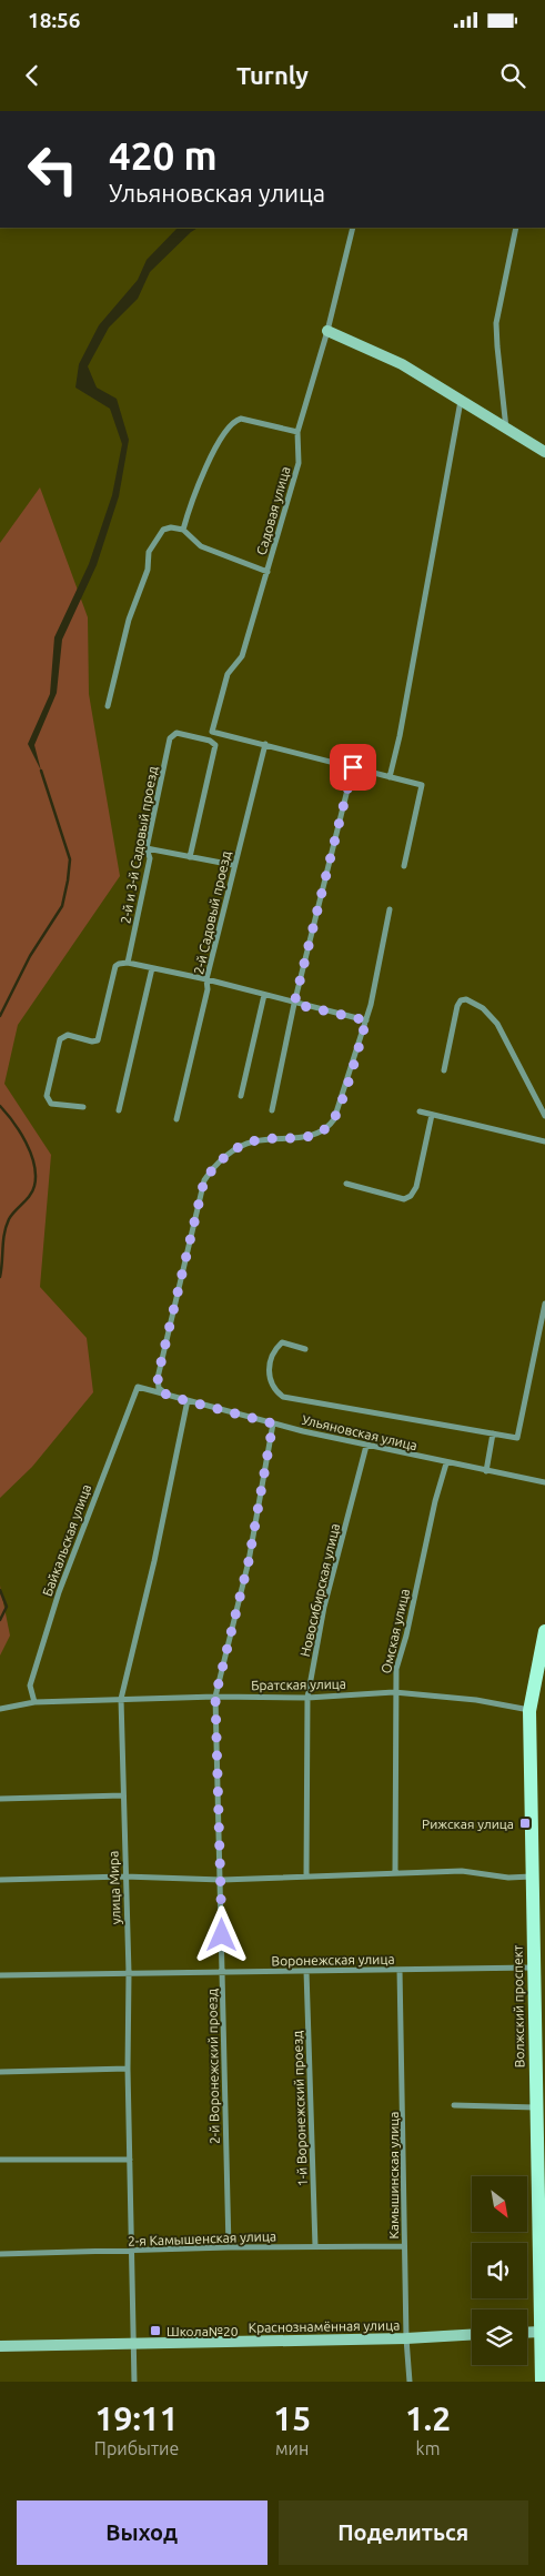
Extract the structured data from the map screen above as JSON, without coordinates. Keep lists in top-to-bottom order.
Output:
{
  "streets": {
    "main road": ["Волжский проспект"],
    "street": [
      "Садовая улица",
      "2-й и 3-й Садовый проезд",
      "2-й Садовый проезд",
      "Ульяновская улица",
      "Байкальская улица",
      "Новосибирская улица",
      "Омская улица",
      "Братская улица",
      "улица Мира",
      "Воронежская улица",
      "2-й Воронежский проезд",
      "1-й Воронежский проезд",
      "Камышинская улица",
      "2-я Камышенская улица",
      "Краснознамённая улица"
    ]
  },
  "crossings": [
    ["Садовая улица", "2-й Садовый проезд"],
    ["Ульяновская улица", "Байкальская улица"],
    ["Ульяновская улица", "Новосибирская улица"],
    ["Ульяновская улица", "Омская улица"],
    ["Ульяновская улица", "улица Мира"],
    ["Ульяновская улица", "2-й Воронежский проезд"],
    ["Байкальская улица", "Братская улица"],
    ["Новосибирская улица", "Братская улица"],
    ["Омская улица", "Братская улица"],
    ["Братская улица", "улица Мира"],
    ["Братская улица", "Волжский проспект"],
    ["Братская улица", "2-й Воронежский проезд"],
    ["улица Мира", "Воронежская улица"],
    ["улица Мира", "2-я Камышенская улица"],
    ["улица Мира", "Краснознамённая улица"],
    ["Воронежская улица", "Волжский проспект"],
    ["Воронежская улица", "2-й Воронежский проезд"],
    ["Воронежская улица", "1-й Воронежский проезд"],
    ["Воронежская улица", "Камышинская улица"],
    ["2-й Воронежский проезд", "2-я Камышенская улица"],
    ["1-й Воронежский проезд", "2-я Камышенская улица"],
    ["Камышинская улица", "2-я Камышенская улица"],
    ["Камышинская улица", "Краснознамённая улица"]
  ],
  "places": {
    "transit": ["Рижская улица", "Школа№20"]
  },
  "north": "bottom right",
  "page": {
    "status": "18:56",
    "header": "Turnly",
    "turn": ["420 m", "Ульяновская улица"],
    "eta": [
      "19:11",
      "Прибытие",
      "15",
      "мин",
      "1.2",
      "km"
    ],
    "buttons": ["Выход", "Поделиться"]
  }
}
